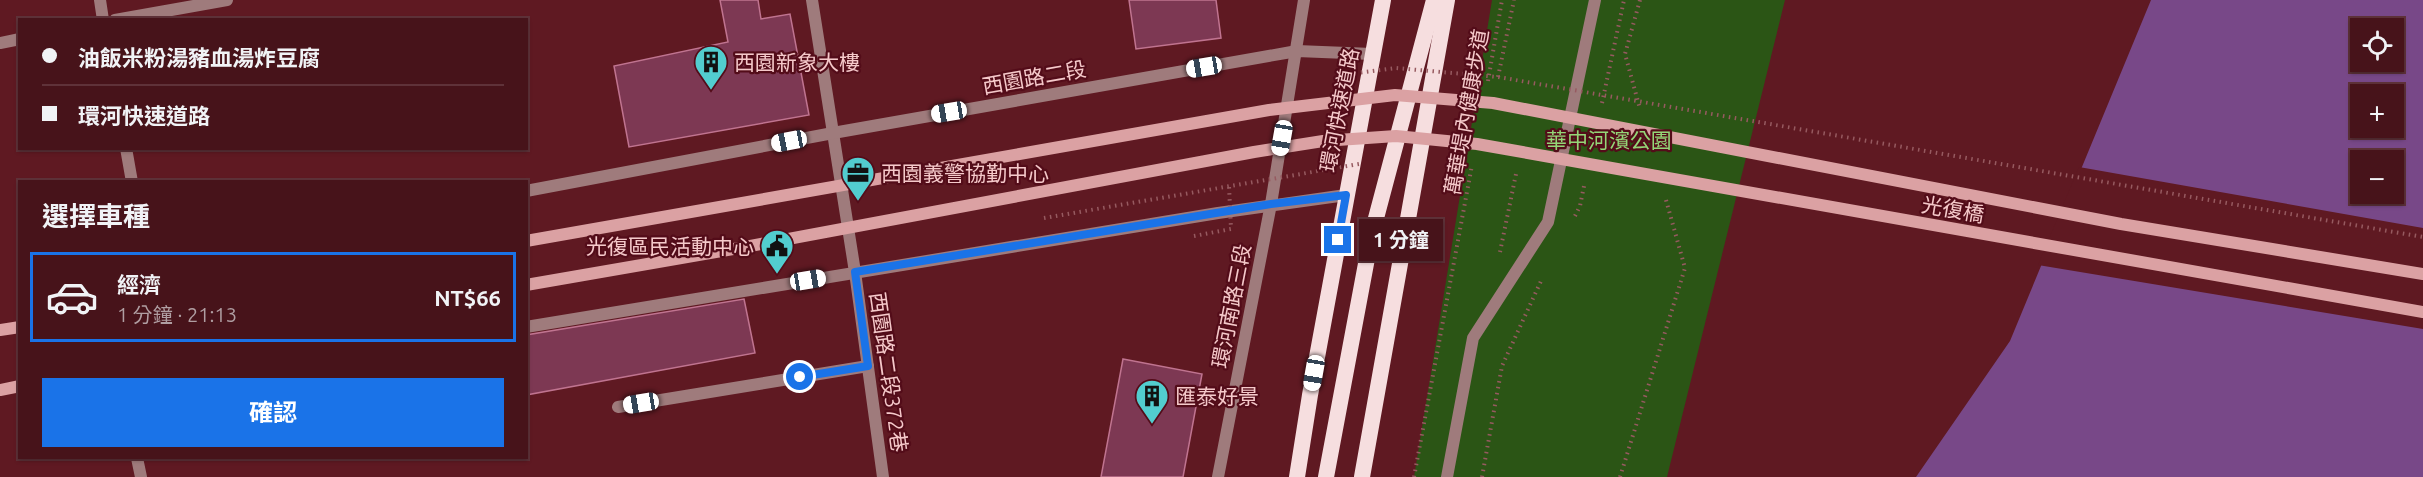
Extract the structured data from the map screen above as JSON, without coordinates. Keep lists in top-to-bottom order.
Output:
{
  "streets": {
    "highway": ["環河快速道路"],
    "main road": ["光復橋"],
    "street": ["西園路二段", "環河南路三段", "西園路二段372巷"],
    "path": ["萬華堤內健康步道"]
  },
  "crossings": [
    ["西園路二段", "環河快速道路"],
    ["西園路二段", "環河南路三段"],
    ["西園路二段", "西園路二段372巷"]
  ],
  "parks": ["華中河濱公園"],
  "places": {
    "building": ["西園新象大樓", "匯泰好景"],
    "office": ["西園義警協勤中心"],
    "public building": ["光復區民活動中心"]
  },
  "page": {
    "map_buttons": ["+", "−"],
    "banner": ["油飯米粉湯豬血湯炸豆腐", "環河快速道路"],
    "heading": "選擇車種",
    "bubble": "1 分鐘",
    "list": [
      {
        "name": "經濟",
        "note": "1 分鐘 · 21:13",
        "value": "NT$66"
      }
    ],
    "buttons": "確認"
  }
}
